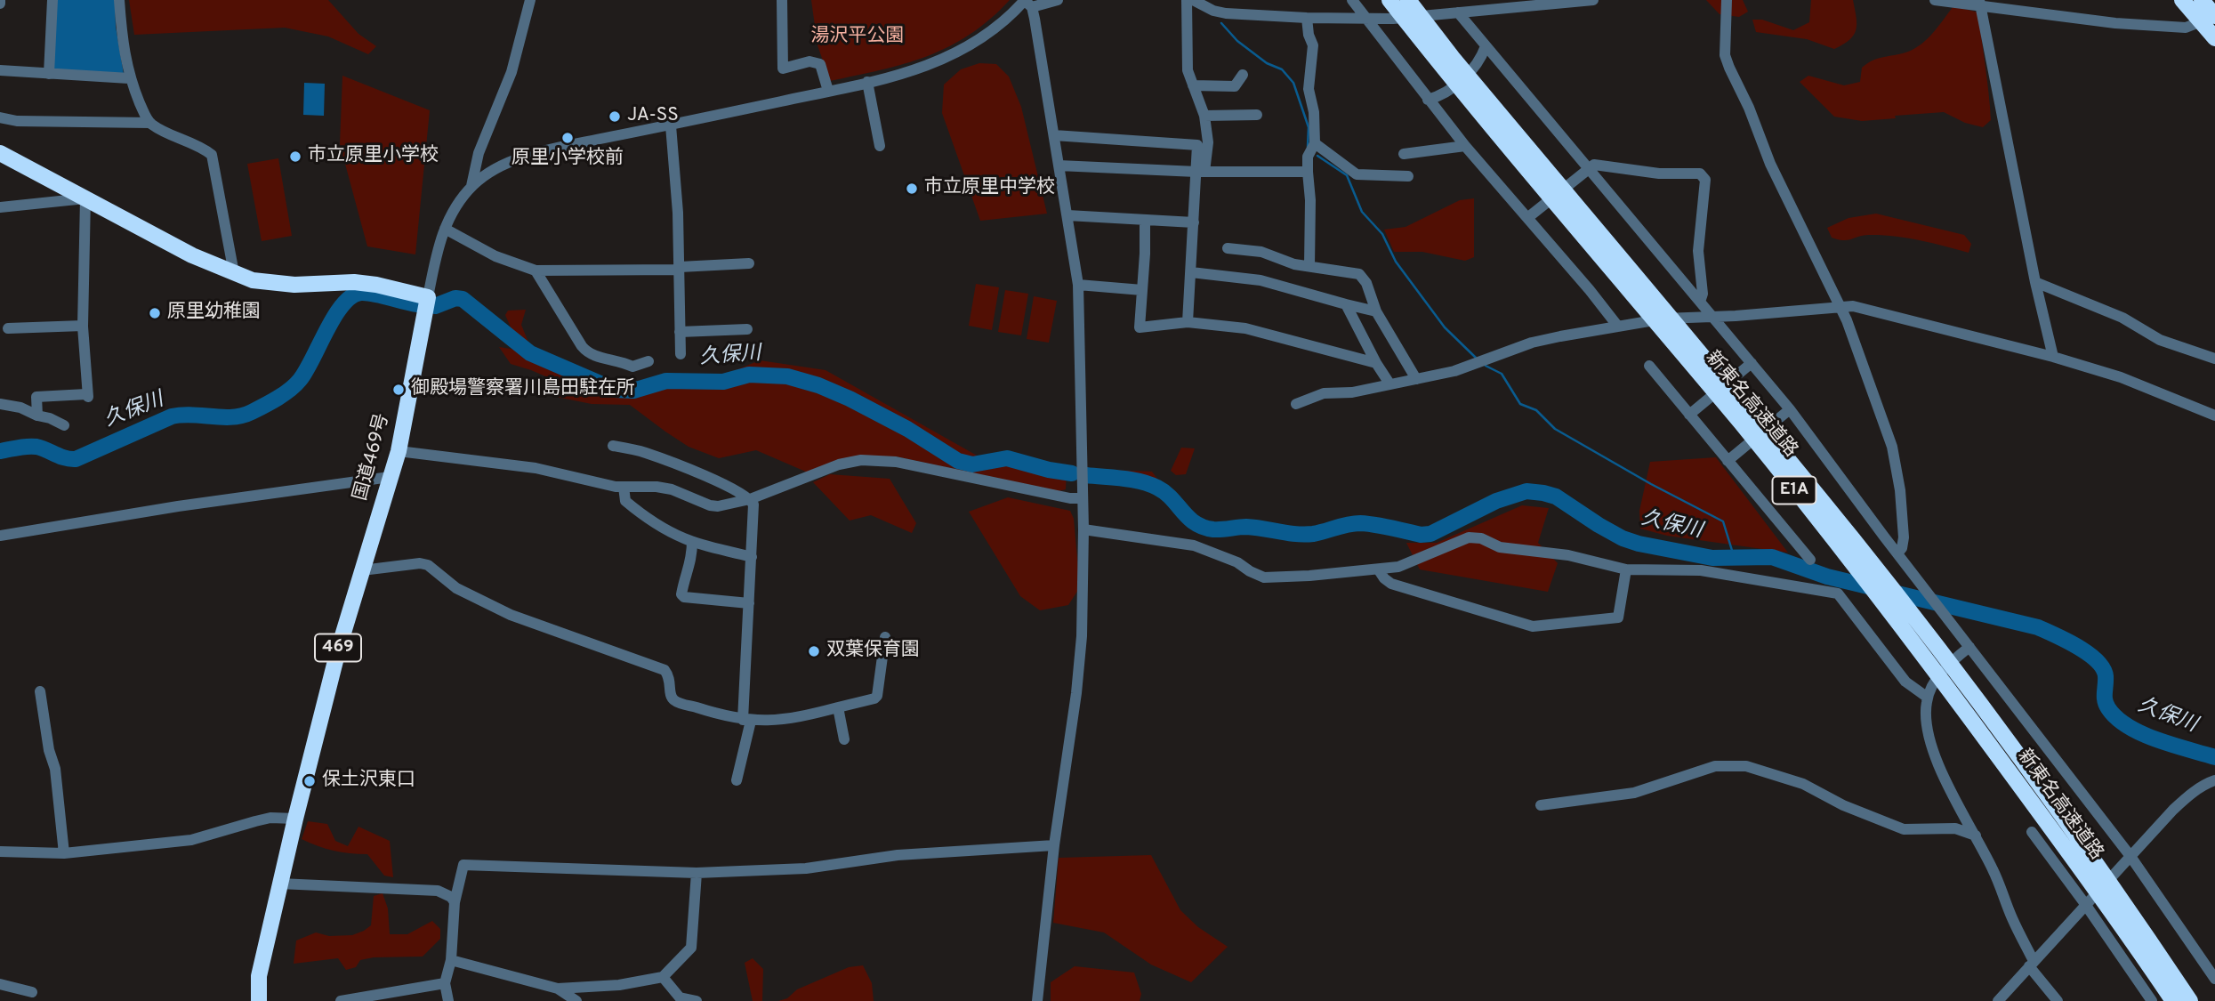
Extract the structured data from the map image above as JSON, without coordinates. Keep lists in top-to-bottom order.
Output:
{
  "streets": {
    "highway": [
      "新東名高速道路",
      "国道469号",
      "E1A",
      "469"
    ]
  },
  "water": ["久保川"],
  "parks": ["湯沢平公園"],
  "places": [
    "JA-SS",
    "原里小学校前",
    "市立原里小学校",
    "市立原里中学校",
    "原里幼稚園",
    "御殿場警察署川島田駐在所",
    "双葉保育園",
    "保土沢東口"
  ]
}
